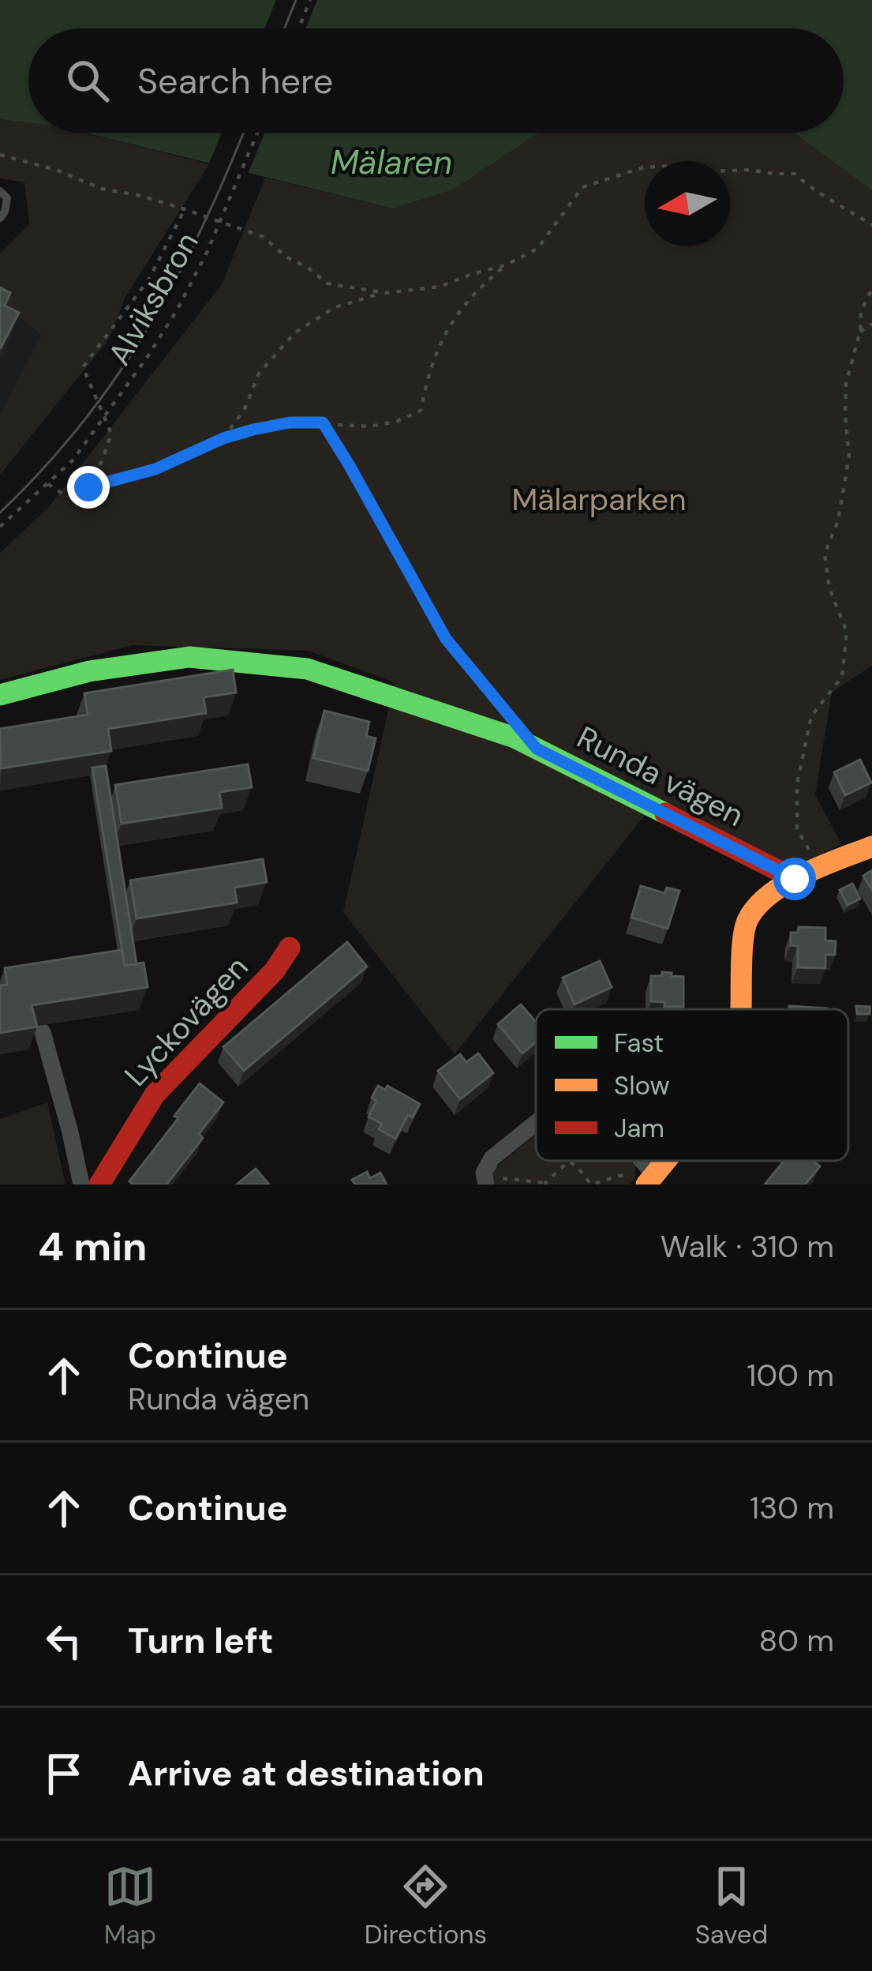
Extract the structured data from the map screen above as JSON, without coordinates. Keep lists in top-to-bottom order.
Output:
{
  "streets": {
    "street": ["Runda vägen", "Lyckovägen"],
    "path": ["Alviksbron"]
  },
  "water": ["Mälaren"],
  "parks": ["Mälarparken"],
  "legend": ["Fast", "Slow", "Jam"],
  "north": "left",
  "page": {
    "search": "Search here",
    "heading": ["4 min", "Walk · 310 m"],
    "list": [
      ["Continue", "Runda vägen", "100 m"],
      ["Continue", "130 m"],
      ["Turn left", "80 m"],
      "Arrive at destination"
    ],
    "nav": ["Map", "Directions", "Saved"]
  }
}
